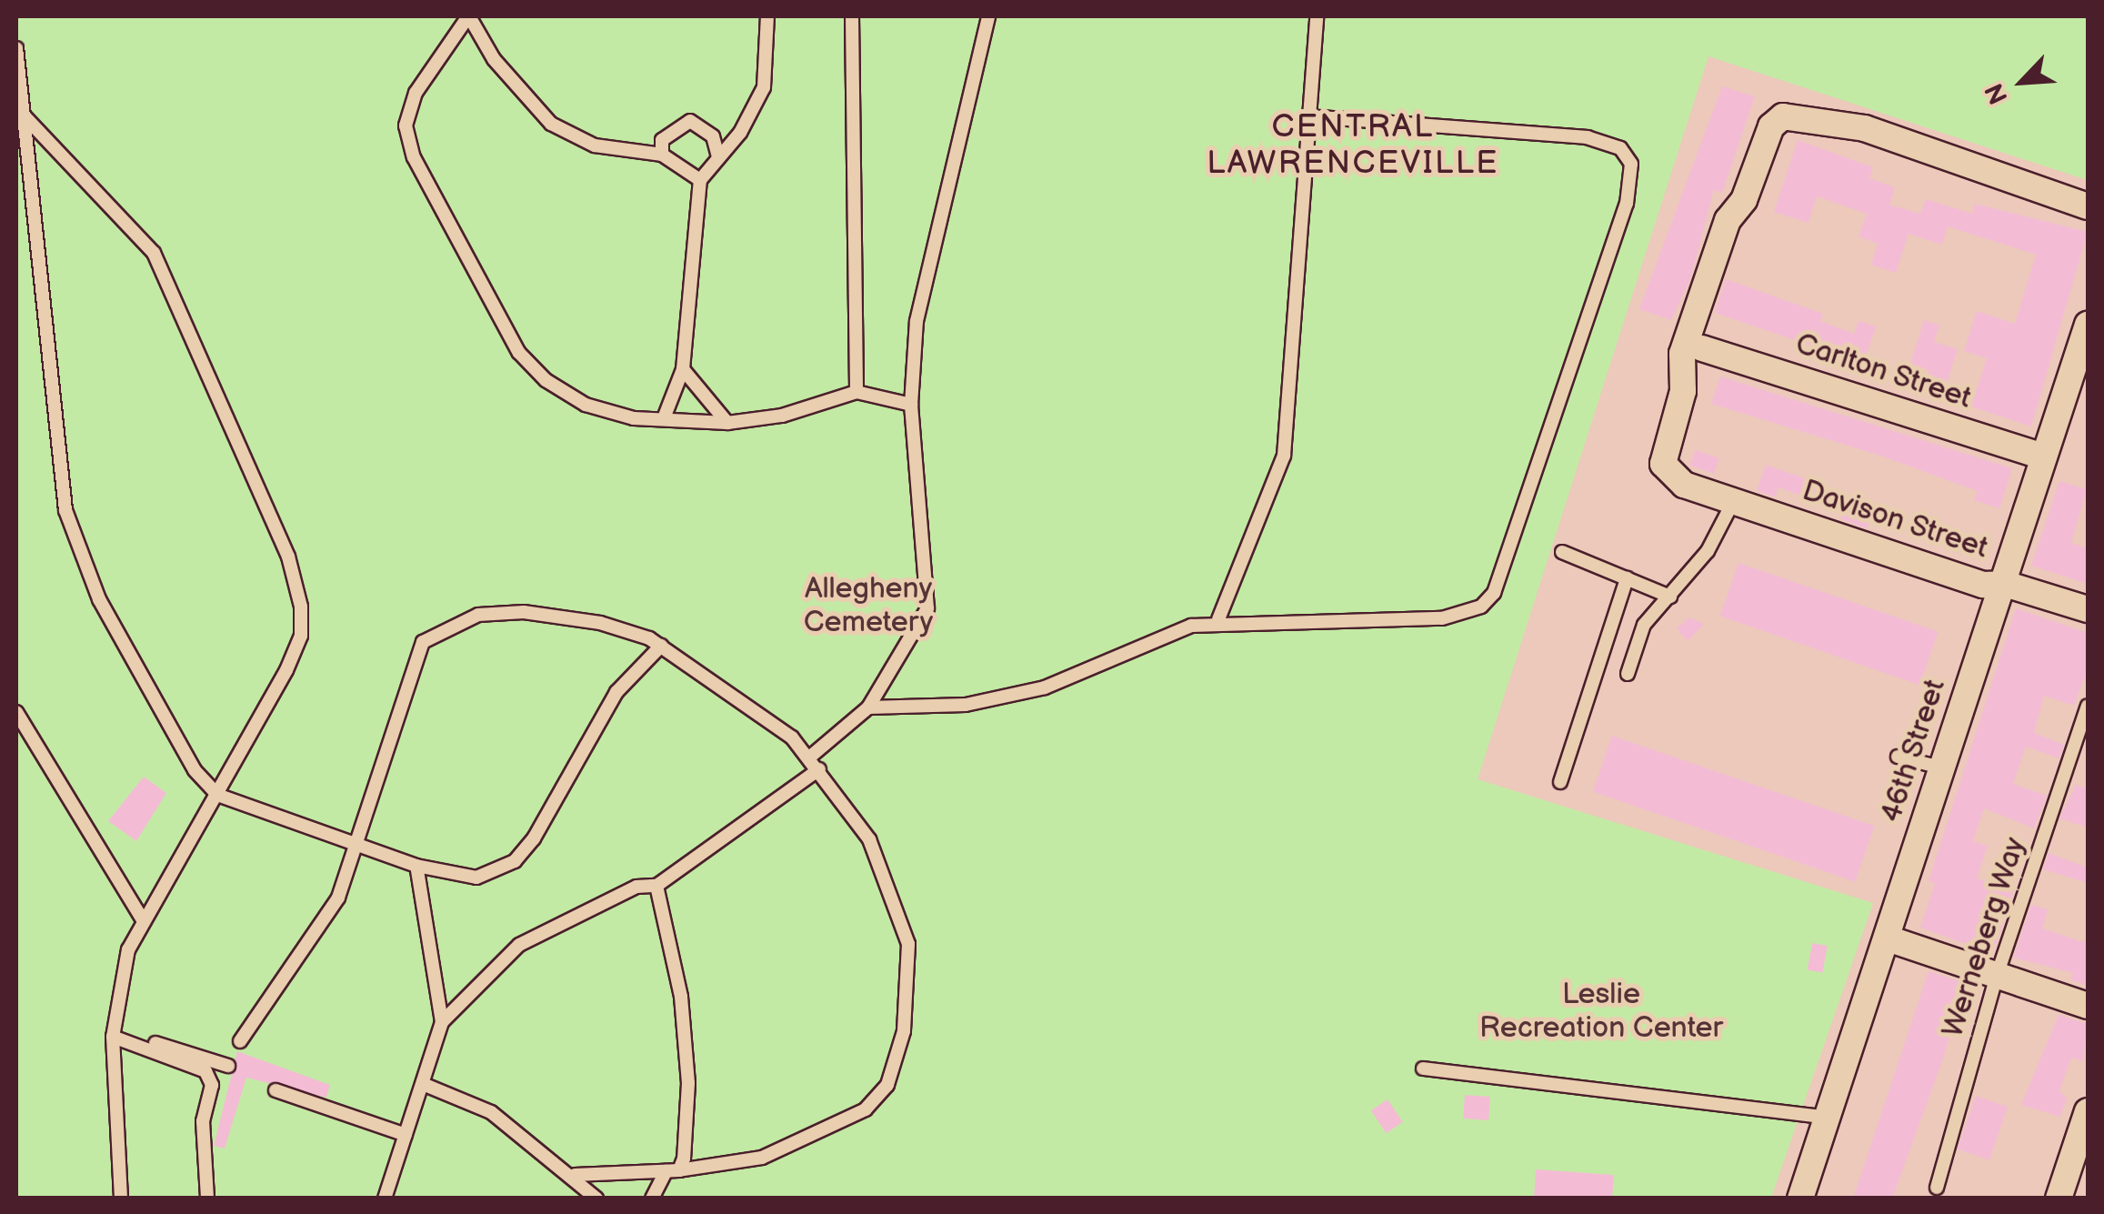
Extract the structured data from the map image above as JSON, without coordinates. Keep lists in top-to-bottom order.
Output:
{
  "streets": {
    "street": ["Carlton Street", "Davison Street", "46th Street"],
    "lane": ["Werneberg Way"]
  },
  "crossings": [
    ["Carlton Street", "46th Street"],
    ["Davison Street", "46th Street"]
  ],
  "districts": ["CENTRAL LAWRENCEVILLE"],
  "parks": ["Allegheny Cemetery", "Leslie Recreation Center"],
  "north": "bottom left"
}
